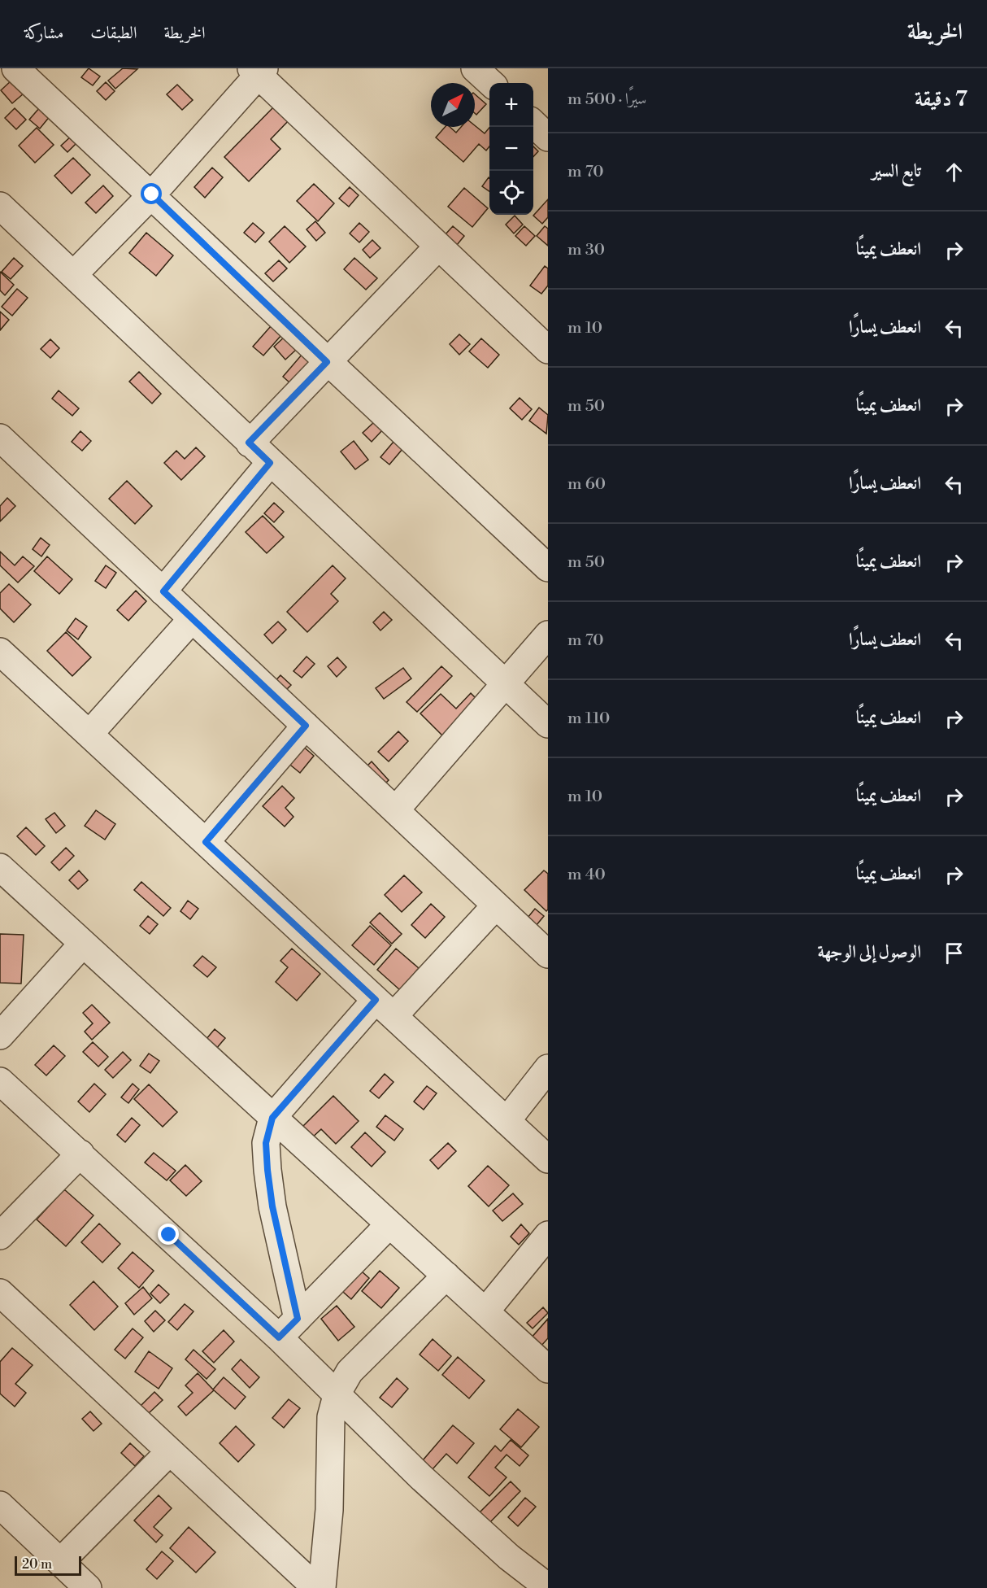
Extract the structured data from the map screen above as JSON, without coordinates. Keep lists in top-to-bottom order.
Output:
{
  "scale_bar": "20 m",
  "north": "top right",
  "page": {
    "header": "الخريطة",
    "nav": ["الخريطة", "الطبقات", "مشاركة"],
    "heading": ["7 دقيقة", "سيرًا · 500 m"],
    "map_buttons": ["+", "−"],
    "list": [
      ["تابع السير", "70 m"],
      ["انعطف يمينًا", "30 m"],
      ["انعطف يسارًا", "10 m"],
      ["انعطف يمينًا", "50 m"],
      ["انعطف يسارًا", "60 m"],
      ["انعطف يمينًا", "50 m"],
      ["انعطف يسارًا", "70 m"],
      ["انعطف يمينًا", "110 m"],
      ["انعطف يمينًا", "10 m"],
      ["انعطف يمينًا", "40 m"],
      "الوصول إلى الوجهة"
    ],
    "scale": "20 m"
  }
}
